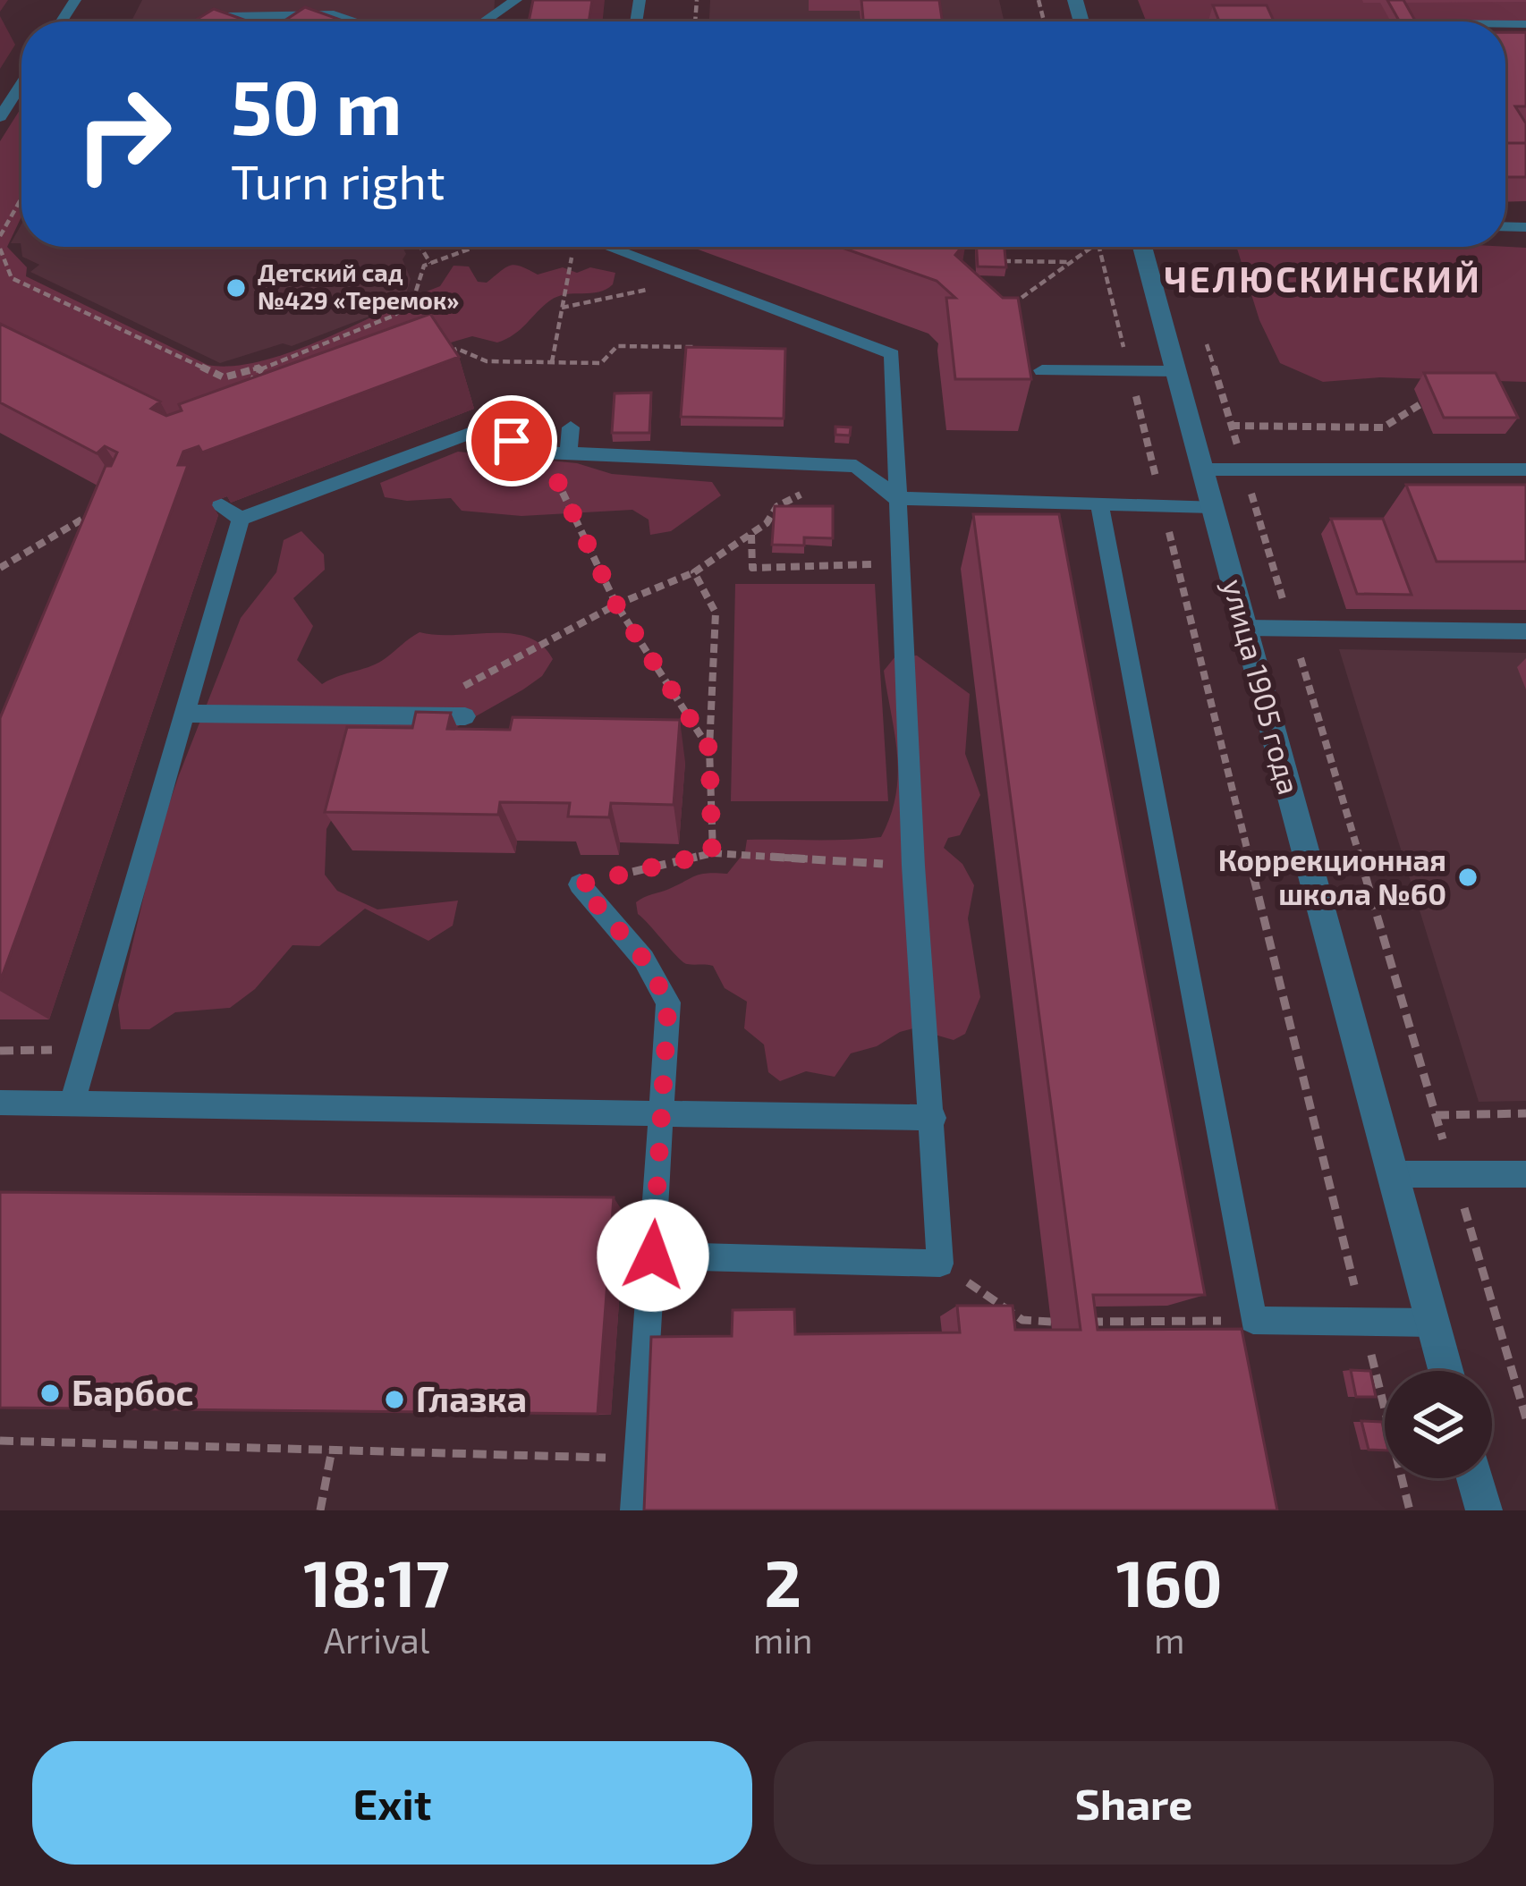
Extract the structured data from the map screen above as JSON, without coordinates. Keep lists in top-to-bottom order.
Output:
{
  "streets": {
    "street": ["улица 1905 года"]
  },
  "districts": ["ЧЕЛЮСКИНСКИЙ"],
  "places": [
    "Детский сад №429 «Теремок»",
    "Коррекционная школа №60",
    "Барбос",
    "Глазка"
  ],
  "page": {
    "turn": ["50 m", "Turn right"],
    "eta": [
      "18:17",
      "Arrival",
      "2",
      "min",
      "160",
      "m"
    ],
    "buttons": ["Exit", "Share"]
  }
}
